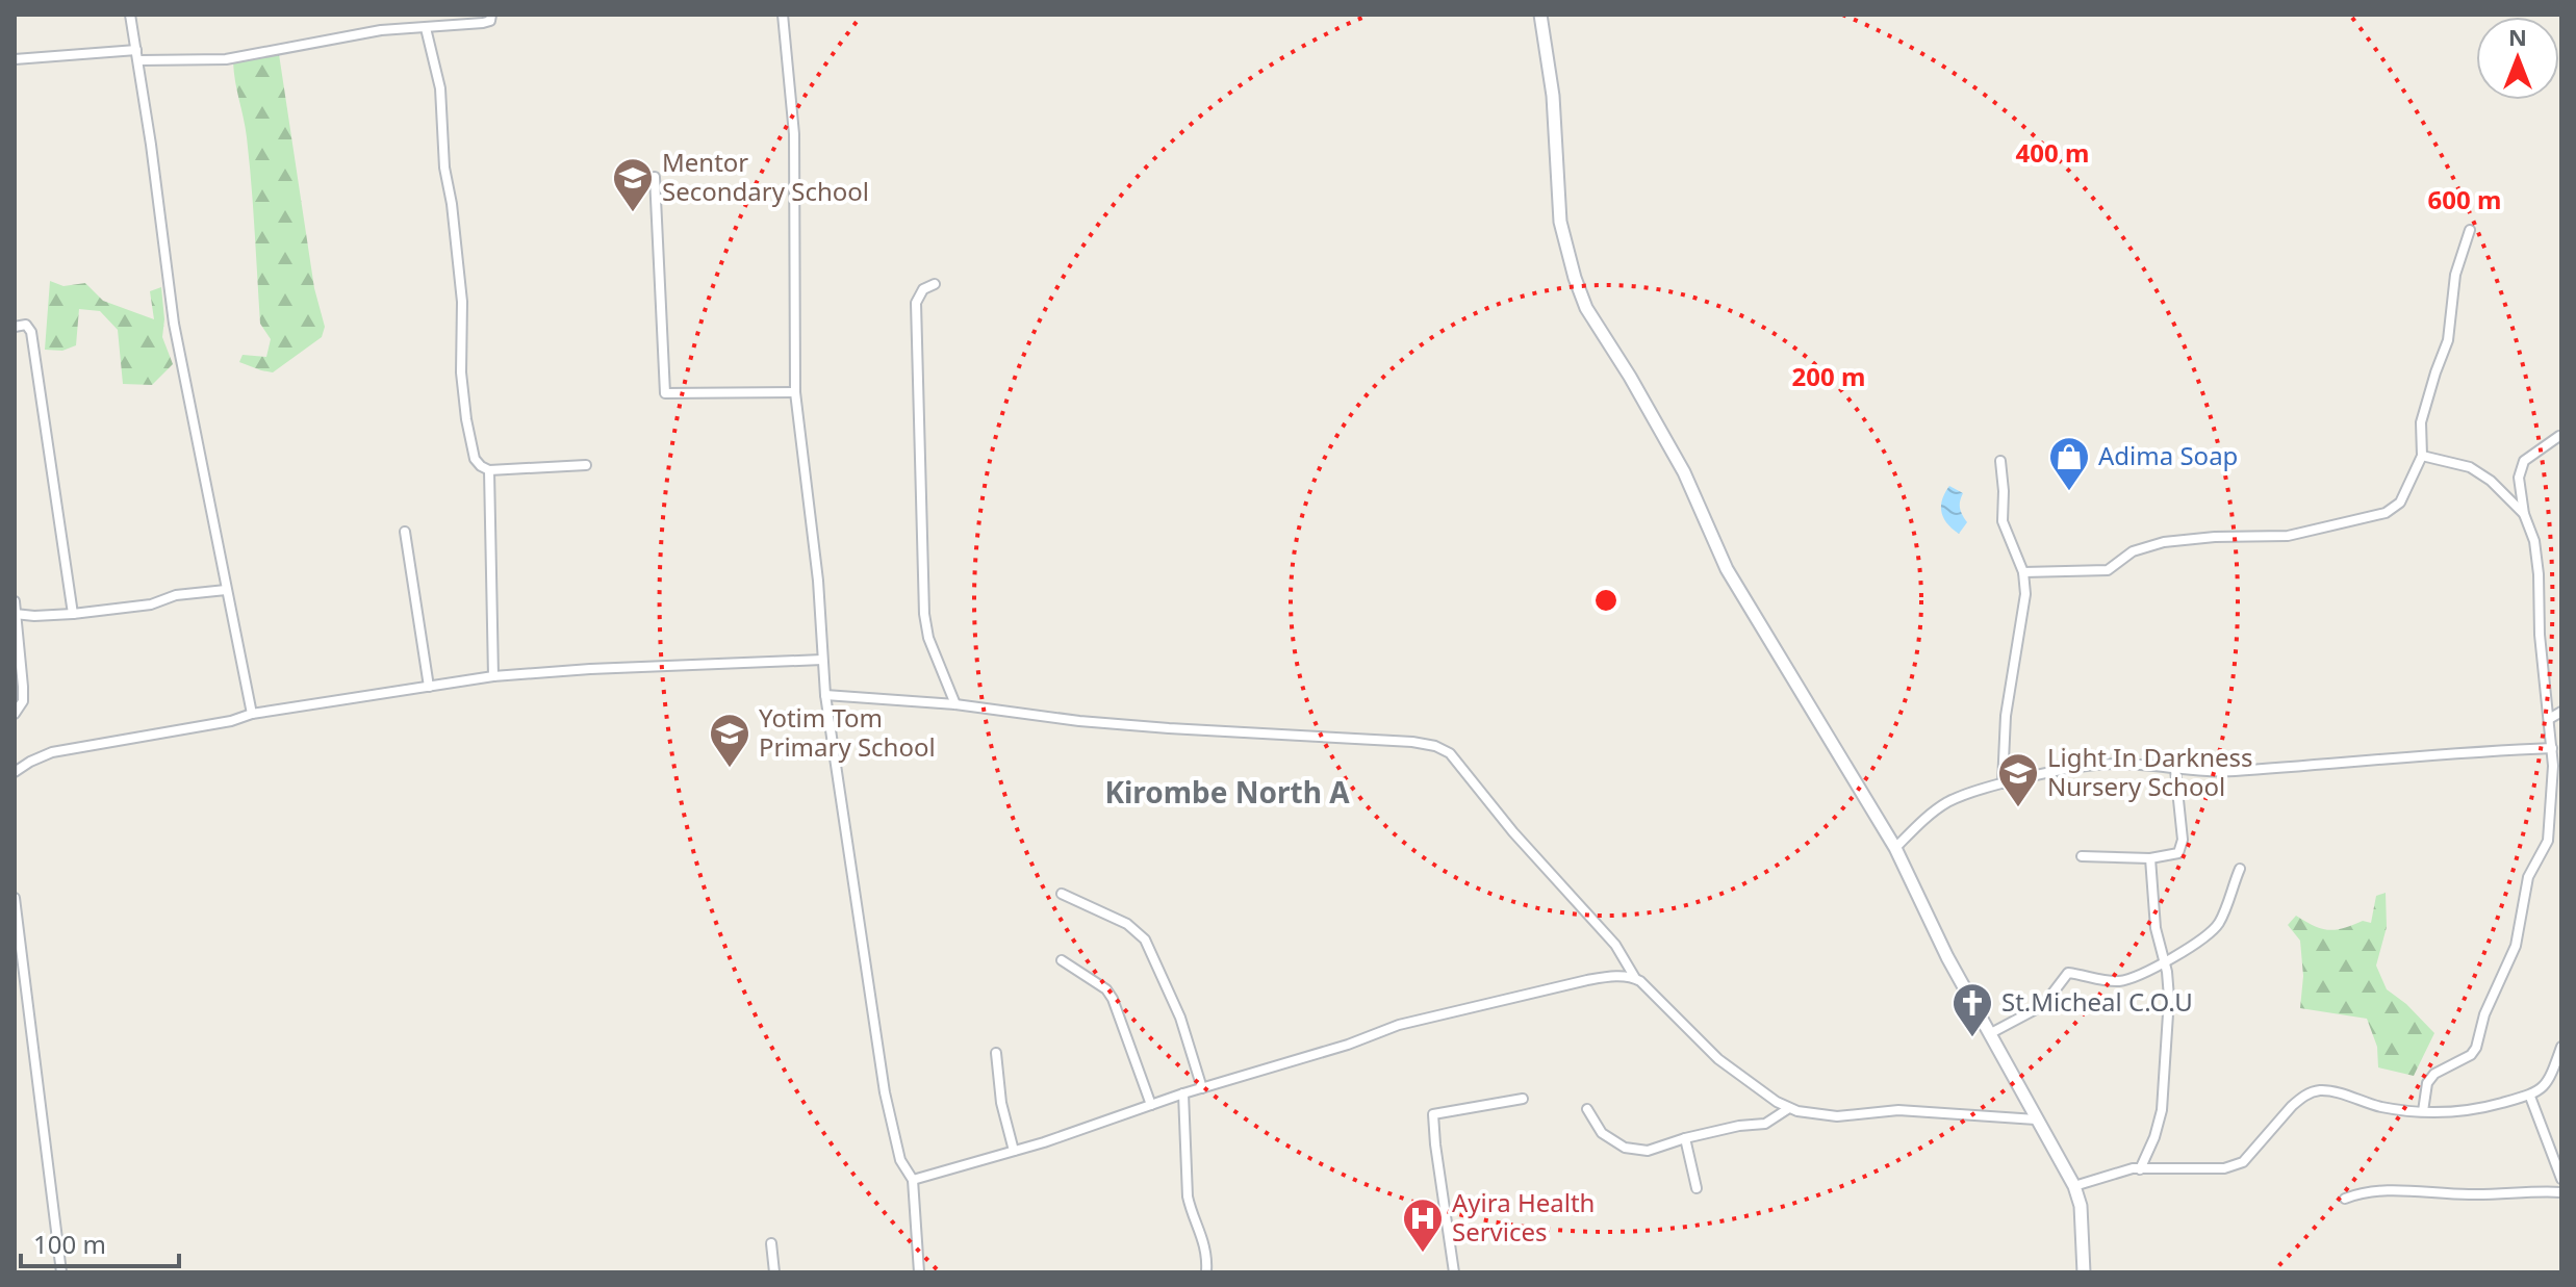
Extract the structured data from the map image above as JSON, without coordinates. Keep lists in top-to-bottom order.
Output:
{
  "districts": ["Kirombe North A"],
  "places": {
    "school or university": ["Mentor Secondary School", "Yotim Tom Primary School", "Light In Darkness Nursery School"],
    "shop": ["Adima Soap"],
    "church": ["St.Micheal C.O.U"],
    "hospital": ["Ayira Health Services"]
  },
  "scale_bar": "100 m",
  "north": "top",
  "rings": ["400 m", "600 m", "200 m"]
}
